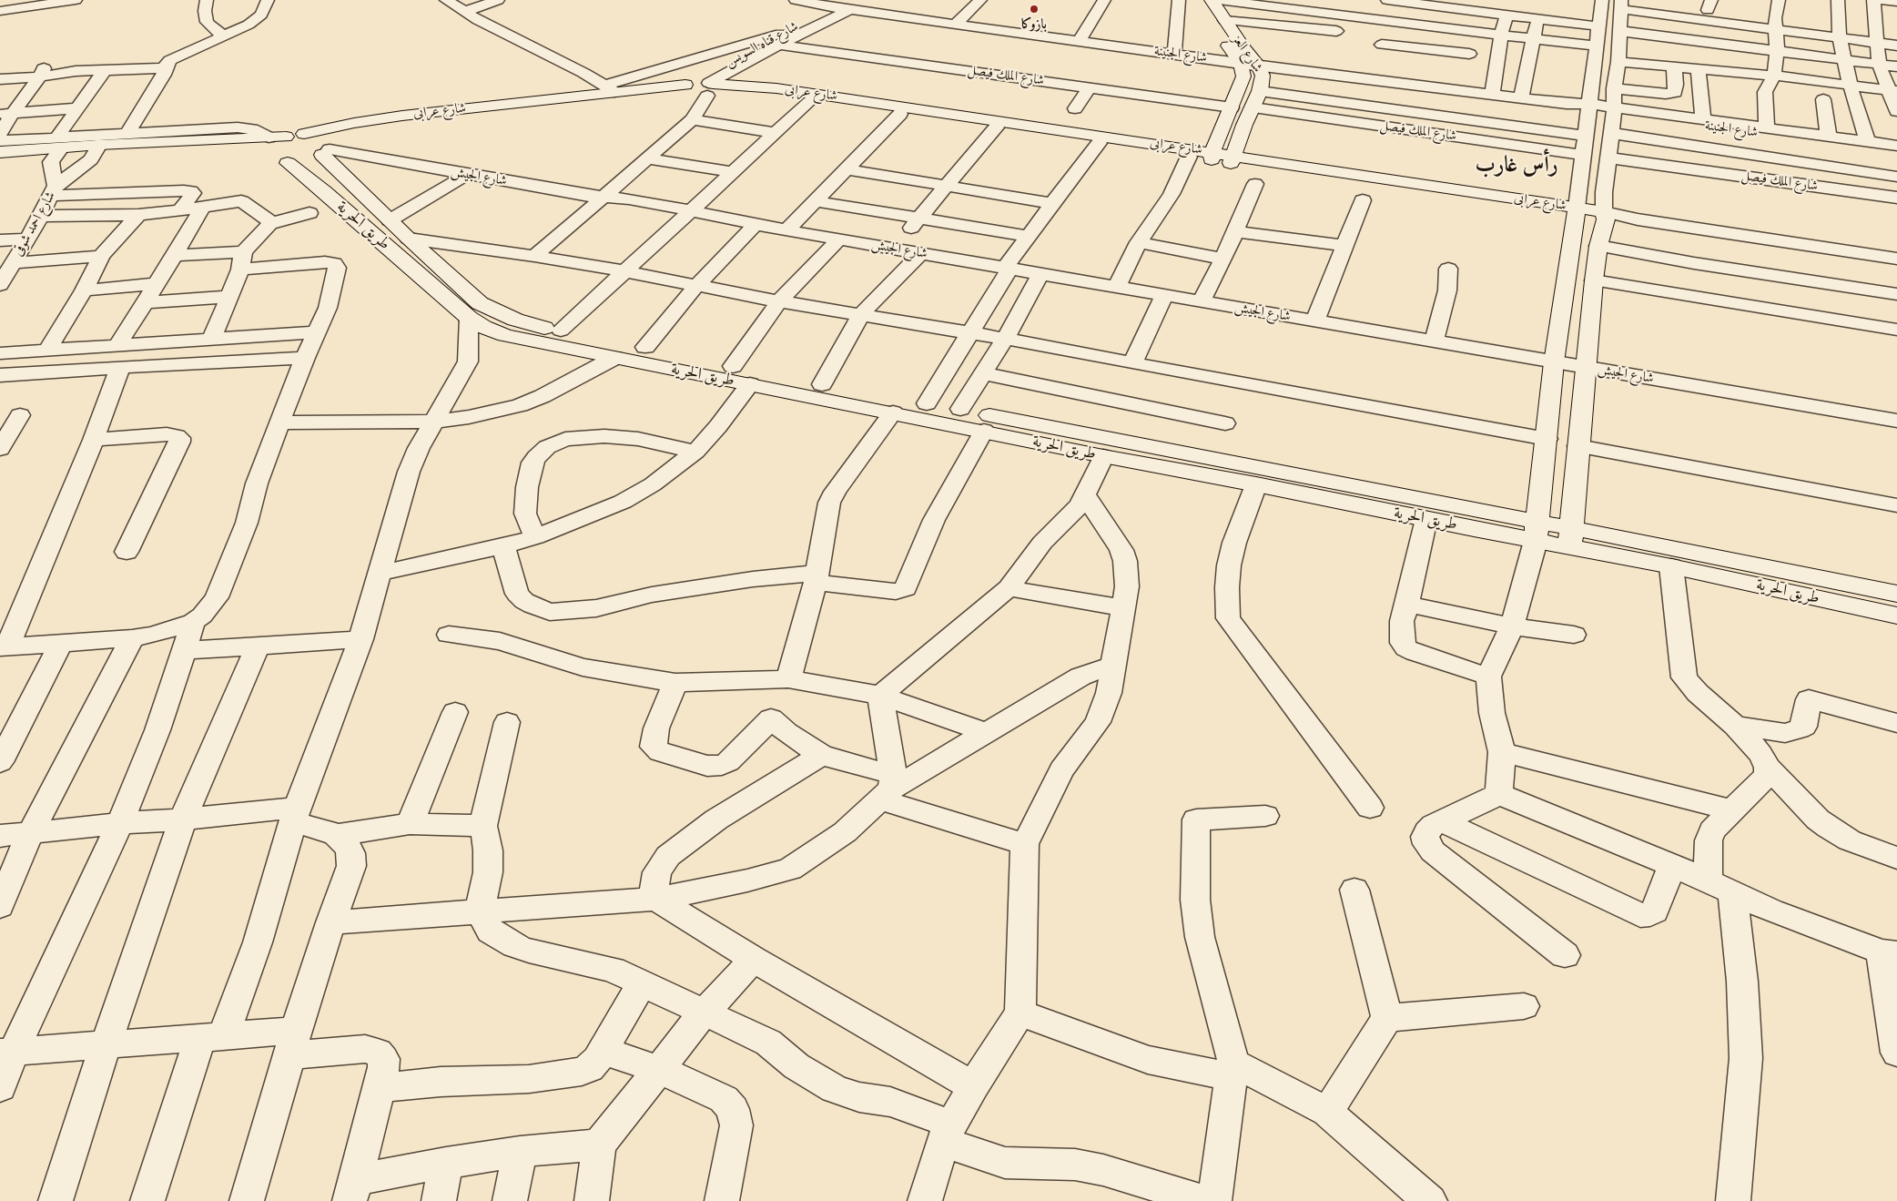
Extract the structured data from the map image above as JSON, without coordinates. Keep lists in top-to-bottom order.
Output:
{
  "streets": {
    "main road": ["شارع العز", "شارع عرابى", "طريق الحرية"],
    "street": [
      "شارع قناه السويس",
      "شارع الجنينة",
      "شارع الملك فيصل",
      "شارع الجيش",
      "شارع احمد شوقى"
    ]
  },
  "crossings": [
    ["شارع قناه السويس", "شارع الجنينة"],
    ["شارع قناه السويس", "شارع الملك فيصل"],
    ["شارع قناه السويس", "شارع عرابى"],
    ["شارع العز", "شارع الجنينة"],
    ["شارع العز", "شارع الملك فيصل"],
    ["شارع العز", "شارع عرابى"],
    ["شارع عرابى", "شارع الجيش"],
    ["شارع عرابى", "طريق الحرية"],
    ["شارع الجيش", "طريق الحرية"]
  ],
  "districts": ["رأس غارب"],
  "places": ["بازوكا"]
}
